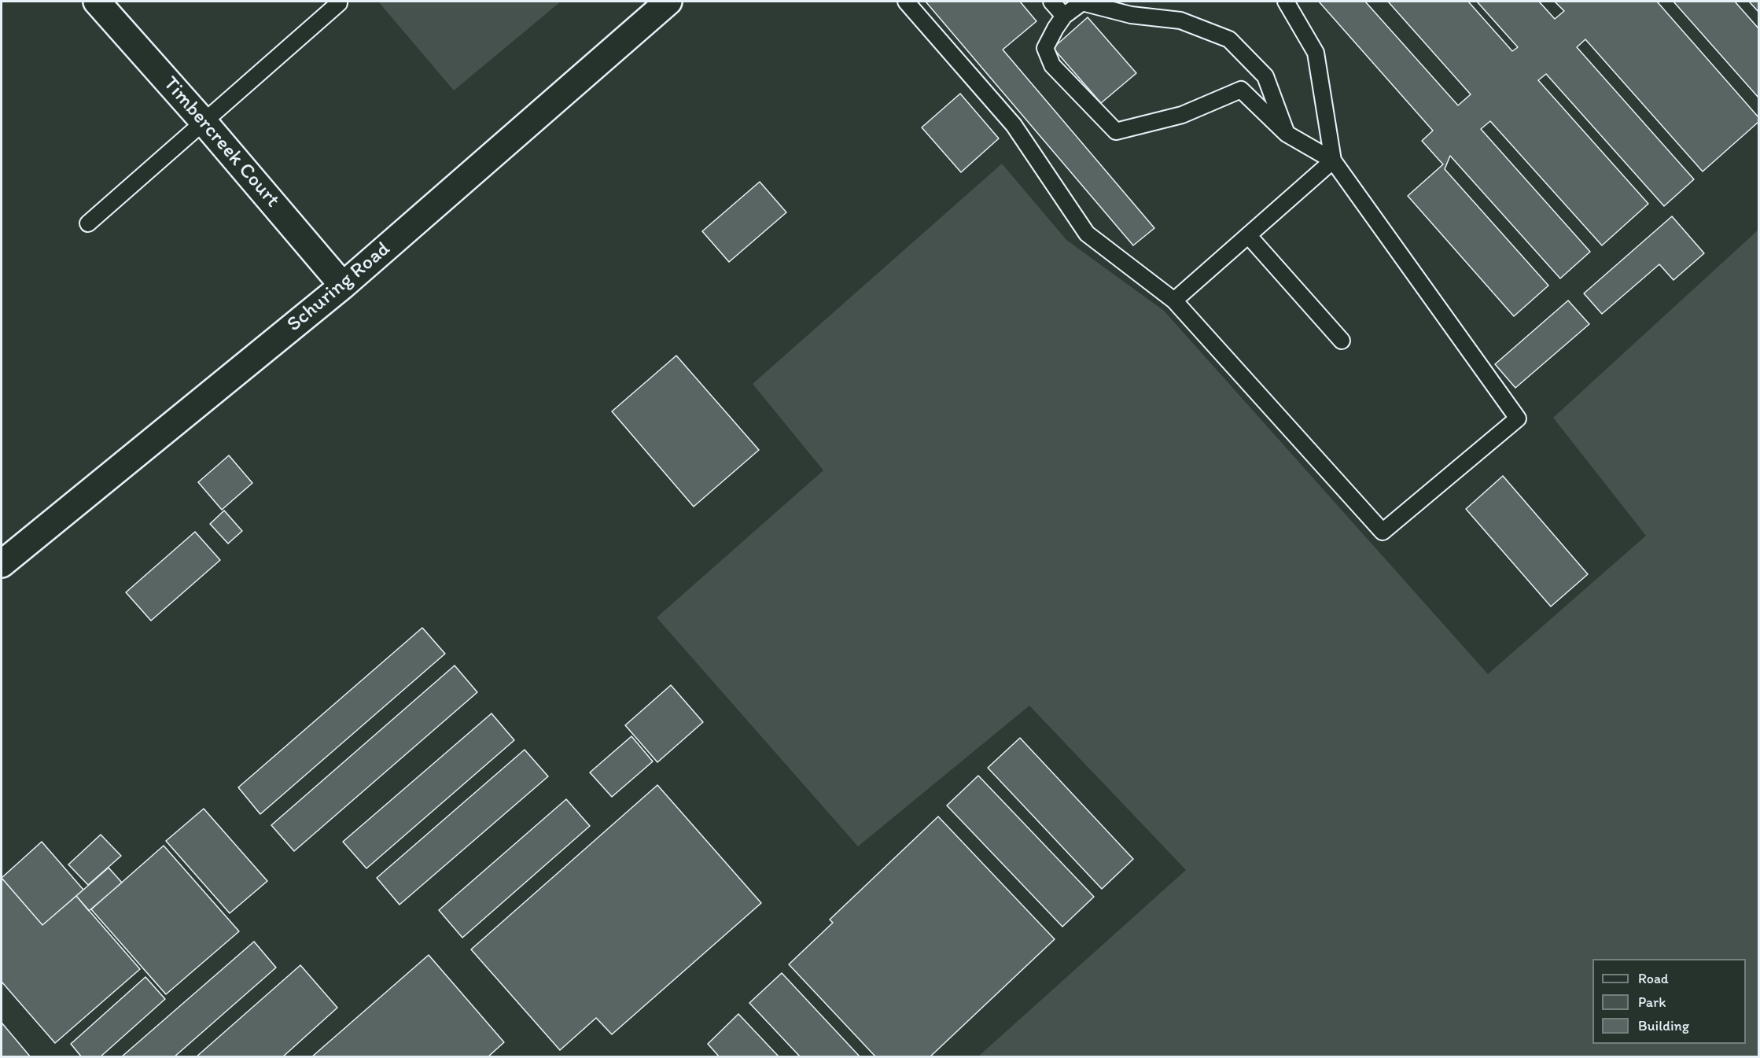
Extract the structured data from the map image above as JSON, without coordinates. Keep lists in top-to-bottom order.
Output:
{
  "streets": {
    "street": ["Timbercreek Court", "Schuring Road"]
  },
  "crossings": [
    ["Timbercreek Court", "Schuring Road"]
  ],
  "legend": ["Road", "Park", "Building"]
}
